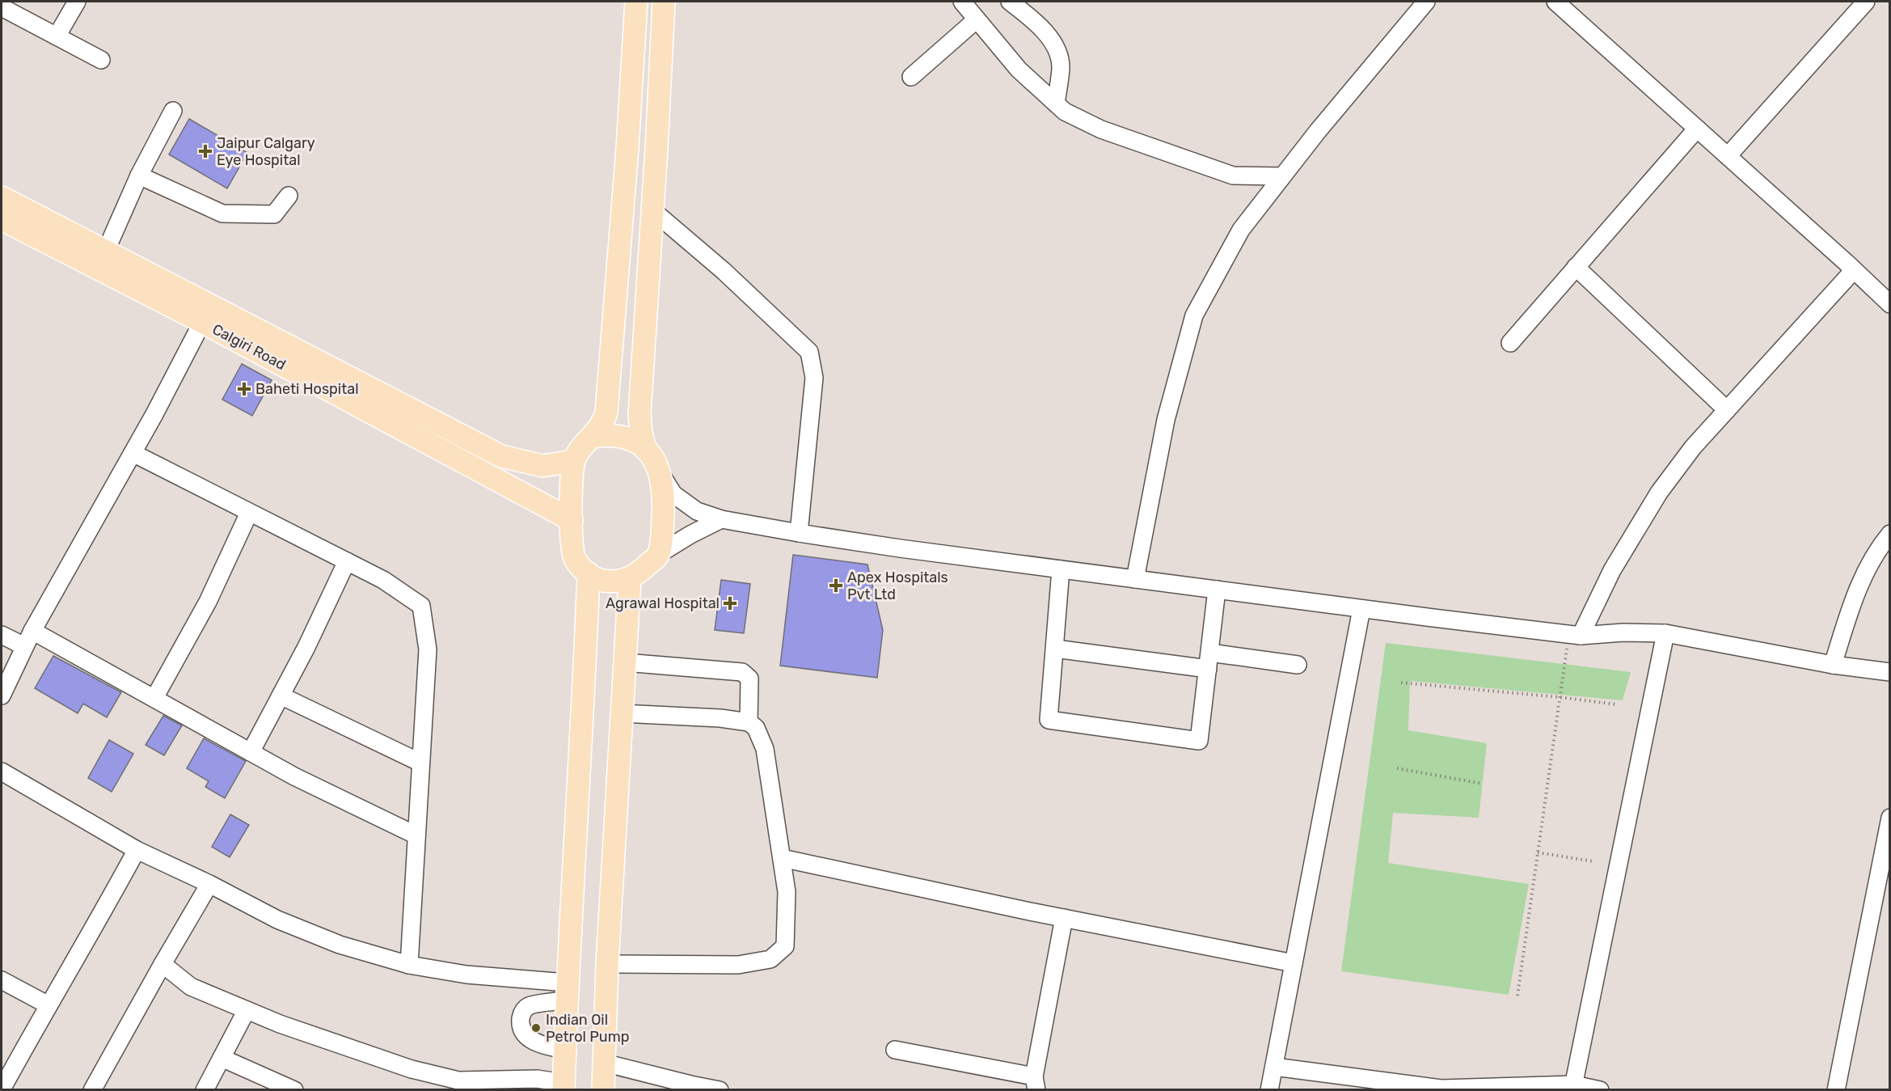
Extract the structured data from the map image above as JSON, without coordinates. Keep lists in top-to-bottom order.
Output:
{
  "streets": {
    "main road": ["Calgiri Road"]
  },
  "places": {
    "health": [
      "Jaipur Calgary Eye Hospital",
      "Baheti Hospital",
      "Apex Hospitals Pvt Ltd",
      "Agrawal Hospital"
    ],
    "other": ["Indian Oil Petrol Pump"]
  }
}
